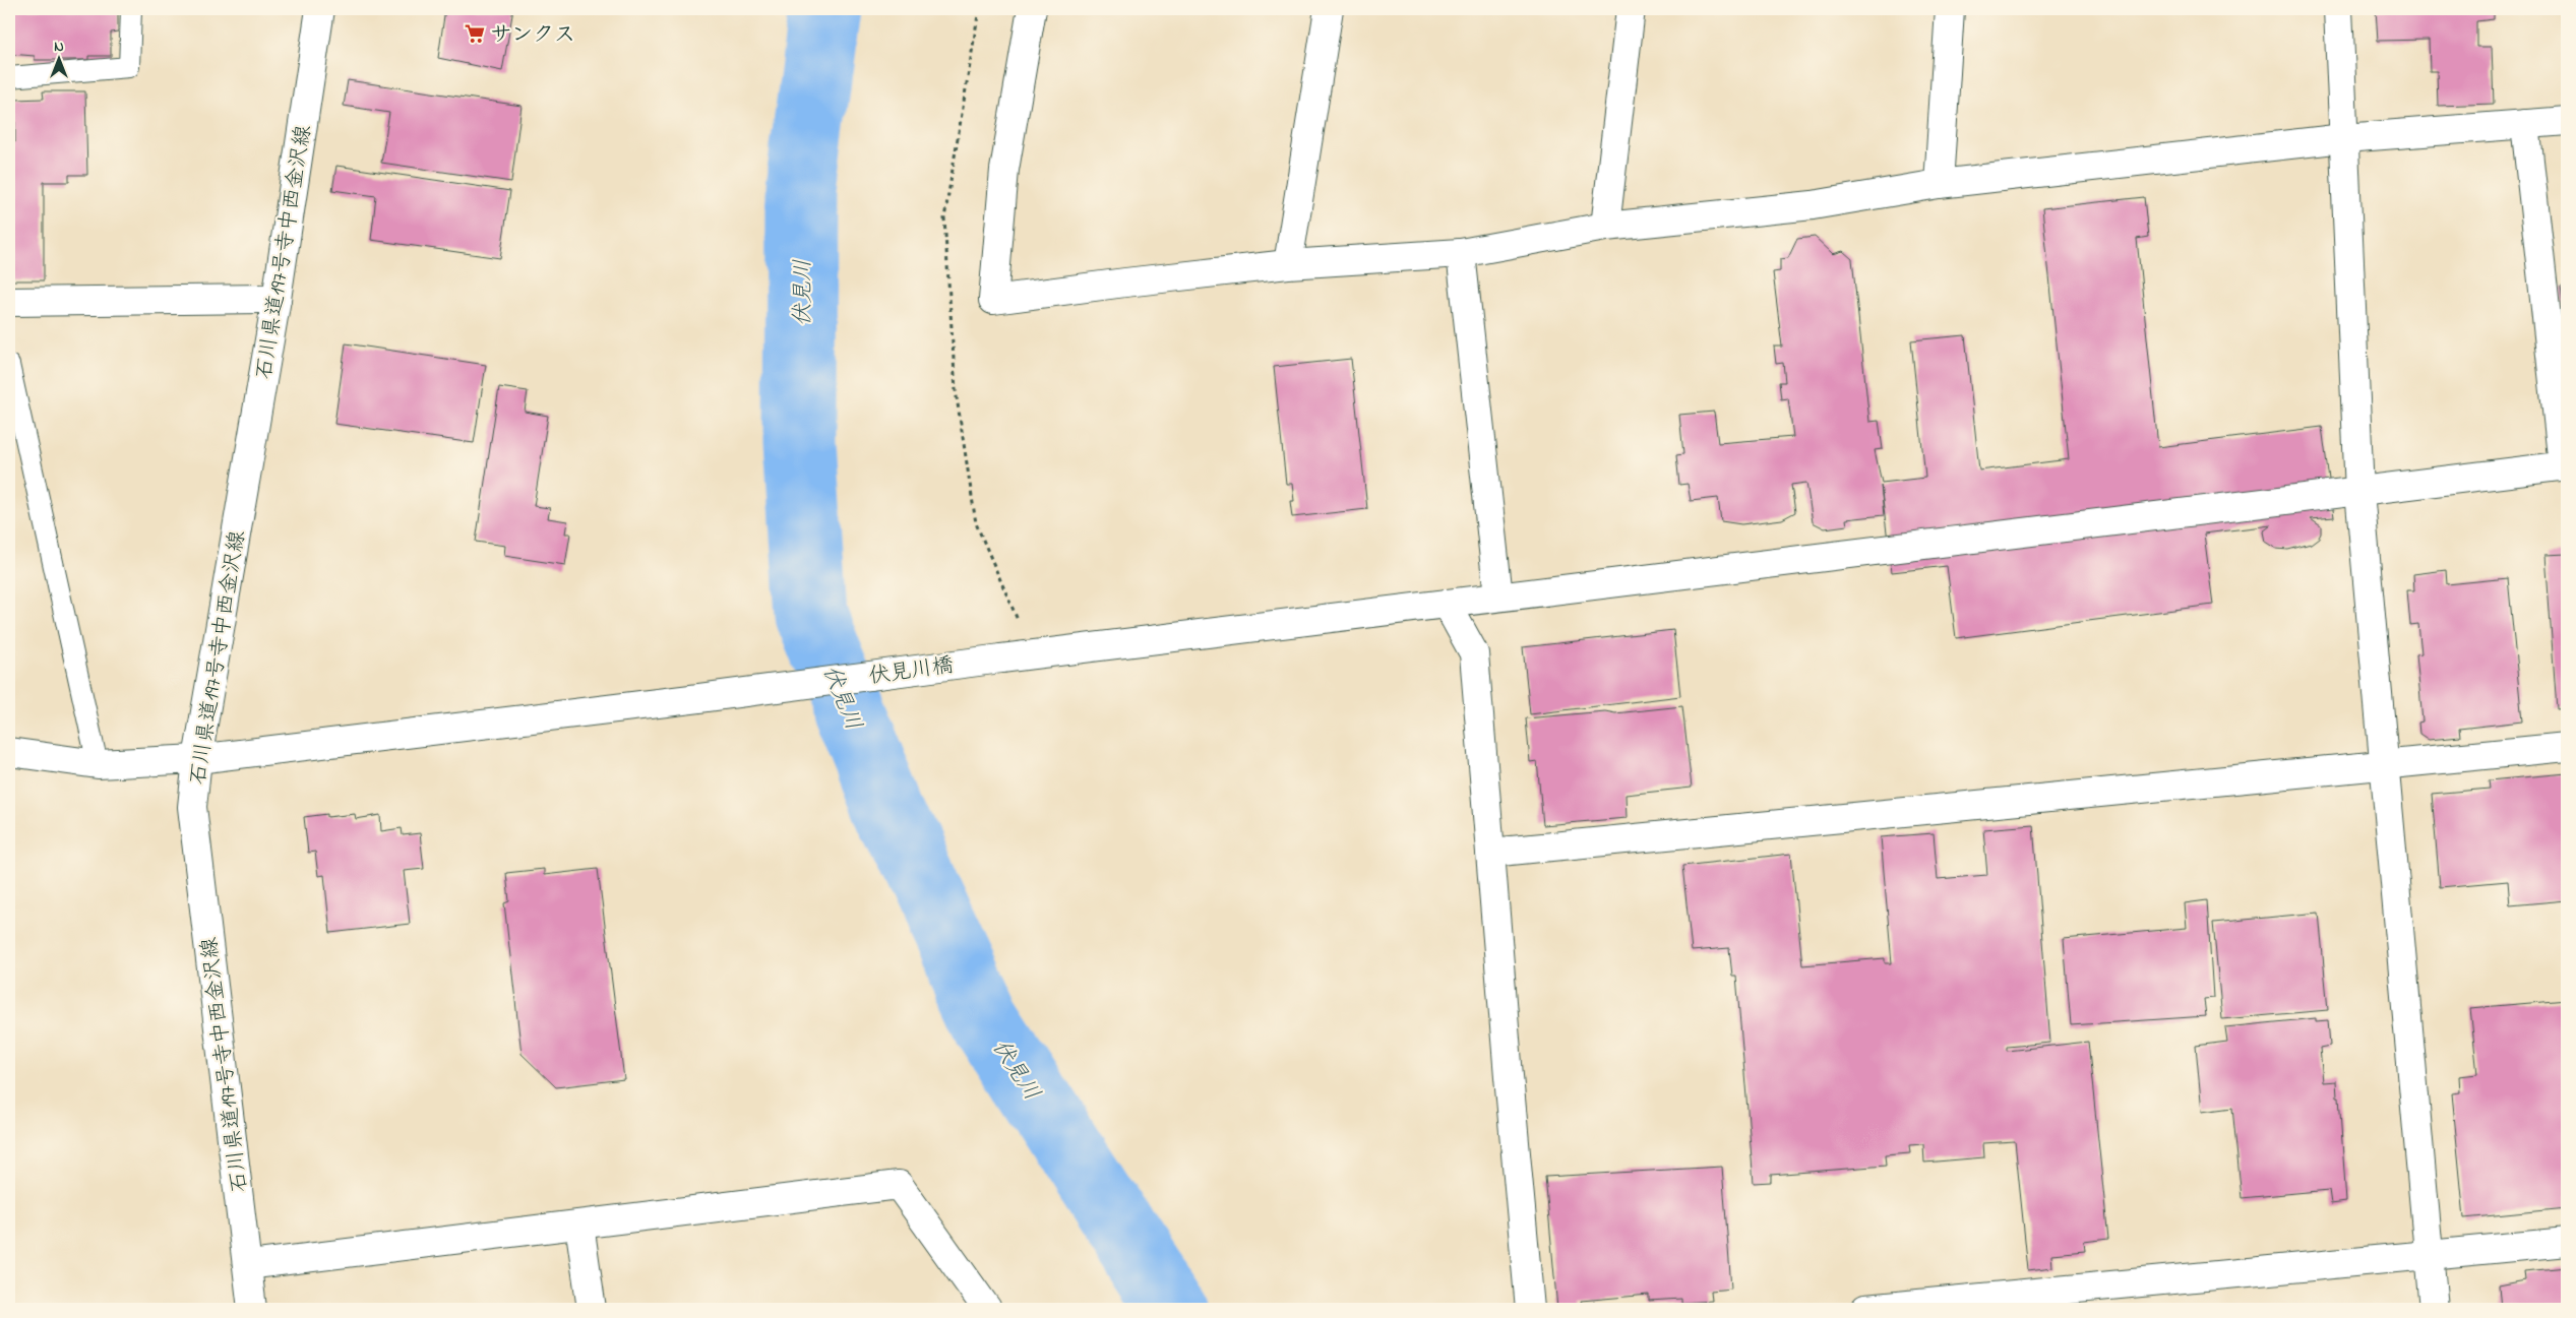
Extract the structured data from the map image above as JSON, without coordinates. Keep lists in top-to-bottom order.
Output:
{
  "streets": {
    "street": ["石川県道197号寺中西金沢線", "伏見川橋"]
  },
  "crossings": [
    ["石川県道197号寺中西金沢線", "伏見川橋"]
  ],
  "water": ["伏見川"],
  "places": {
    "supermarket": ["サンクス"]
  },
  "north": "top"
}
